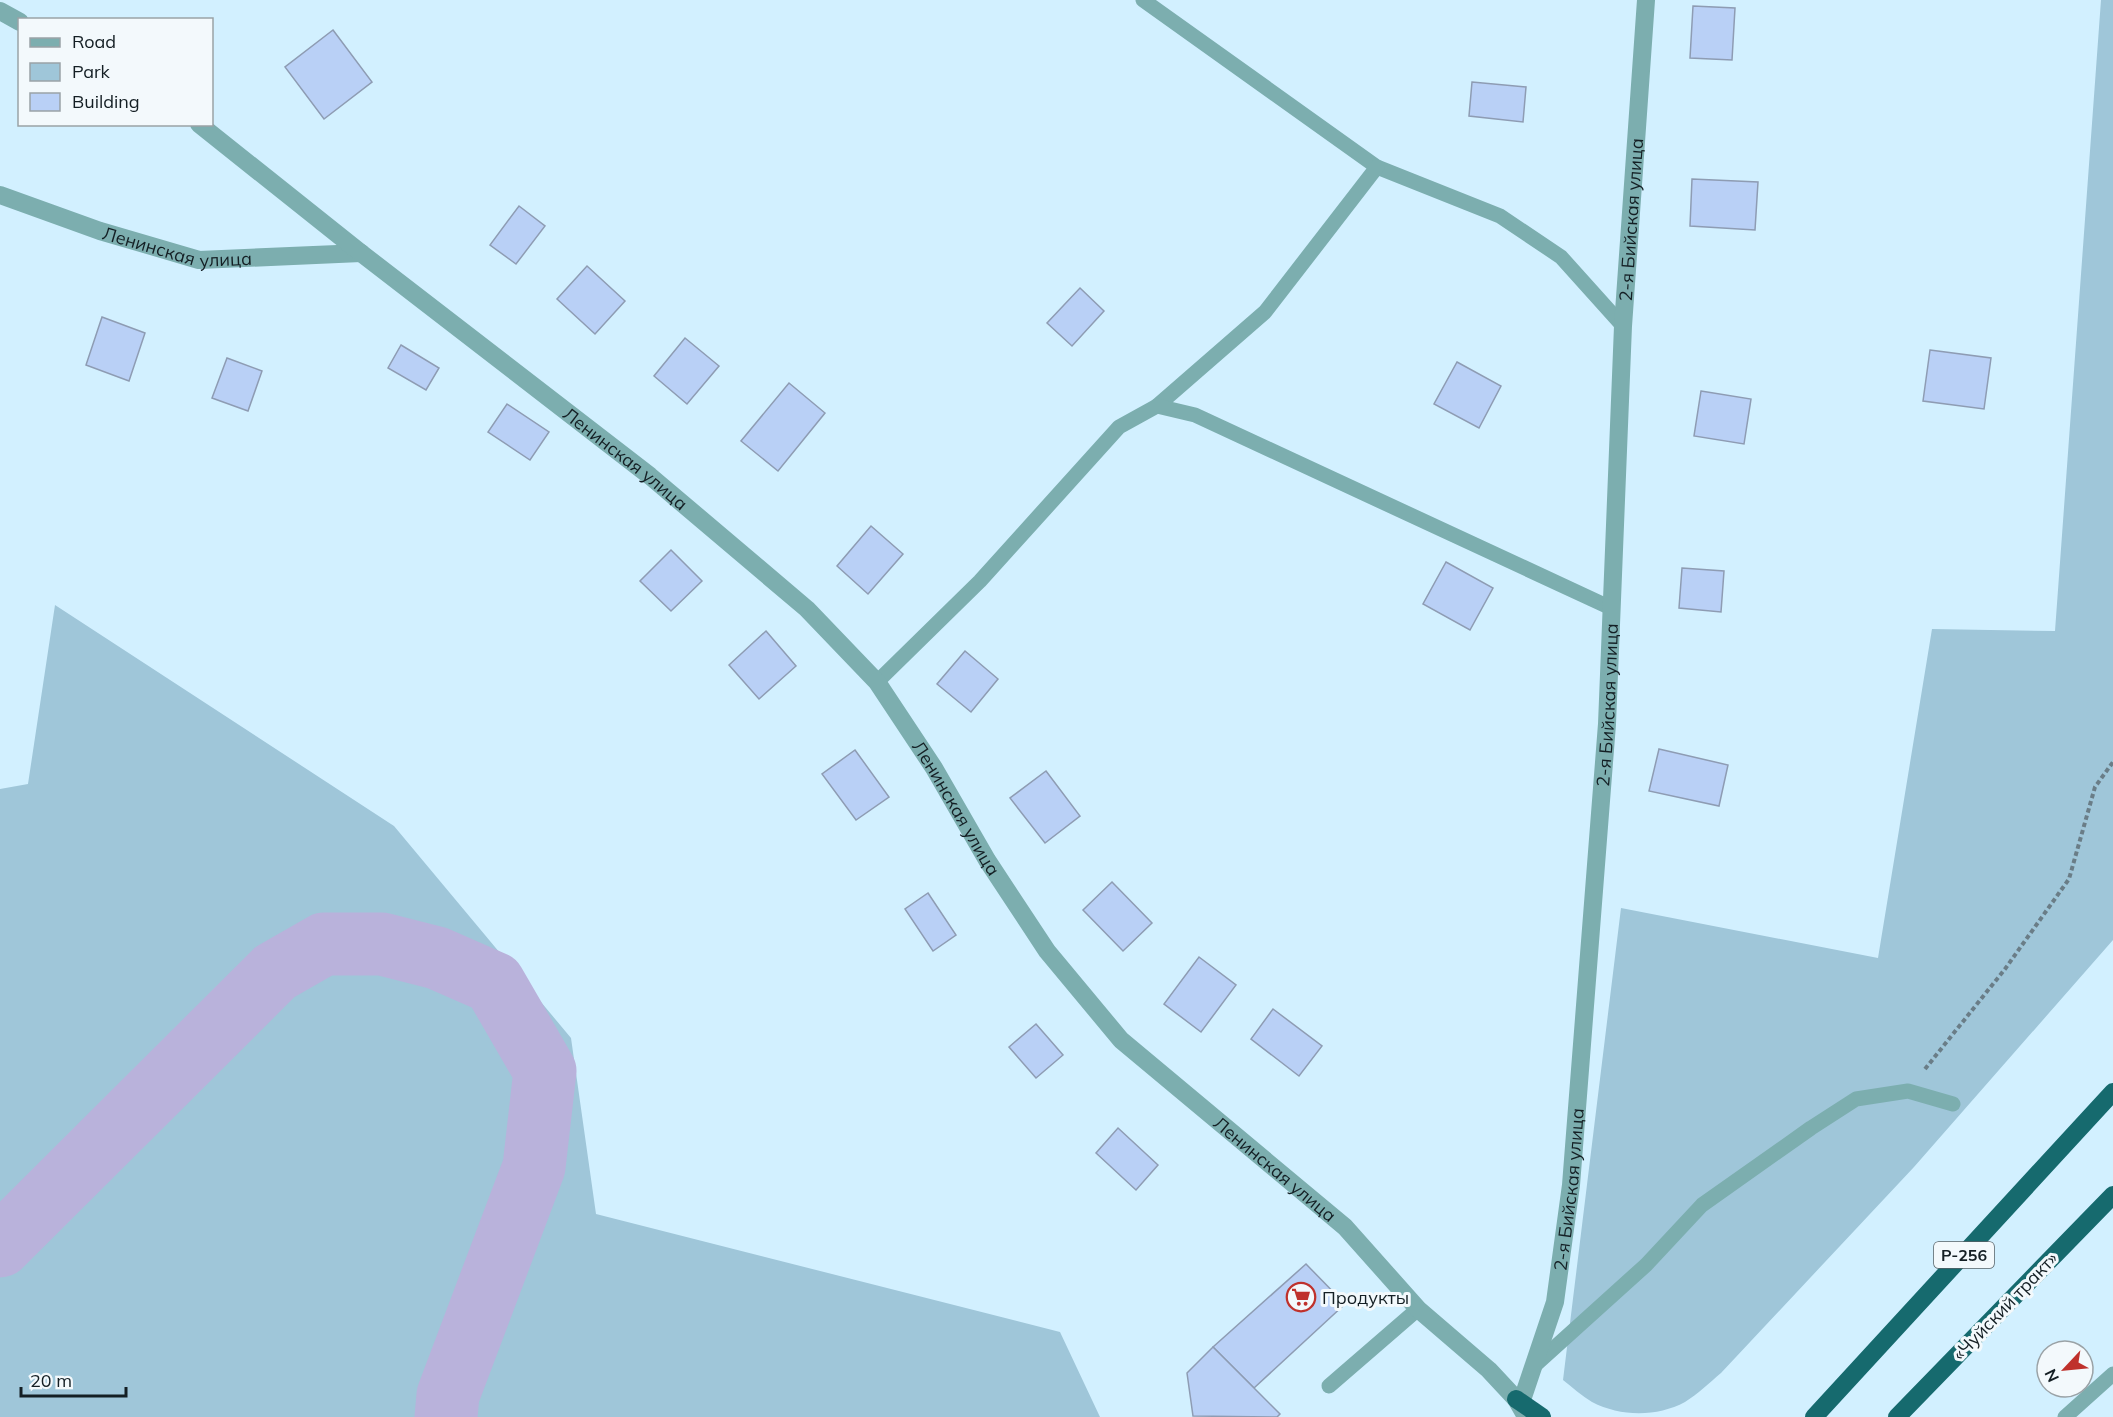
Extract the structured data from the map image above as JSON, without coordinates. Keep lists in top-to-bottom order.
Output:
{
  "streets": {
    "highway": ["Р-256", "«Чуйский тракт»"],
    "street": ["2-я Бийская улица", "Ленинская улица"]
  },
  "crossings": [
    ["2-я Бийская улица", "Ленинская улица"]
  ],
  "places": {
    "supermarket": ["Продукты"]
  },
  "legend": ["Road", "Park", "Building"],
  "scale_bar": "20 m",
  "north": "bottom left"
}
